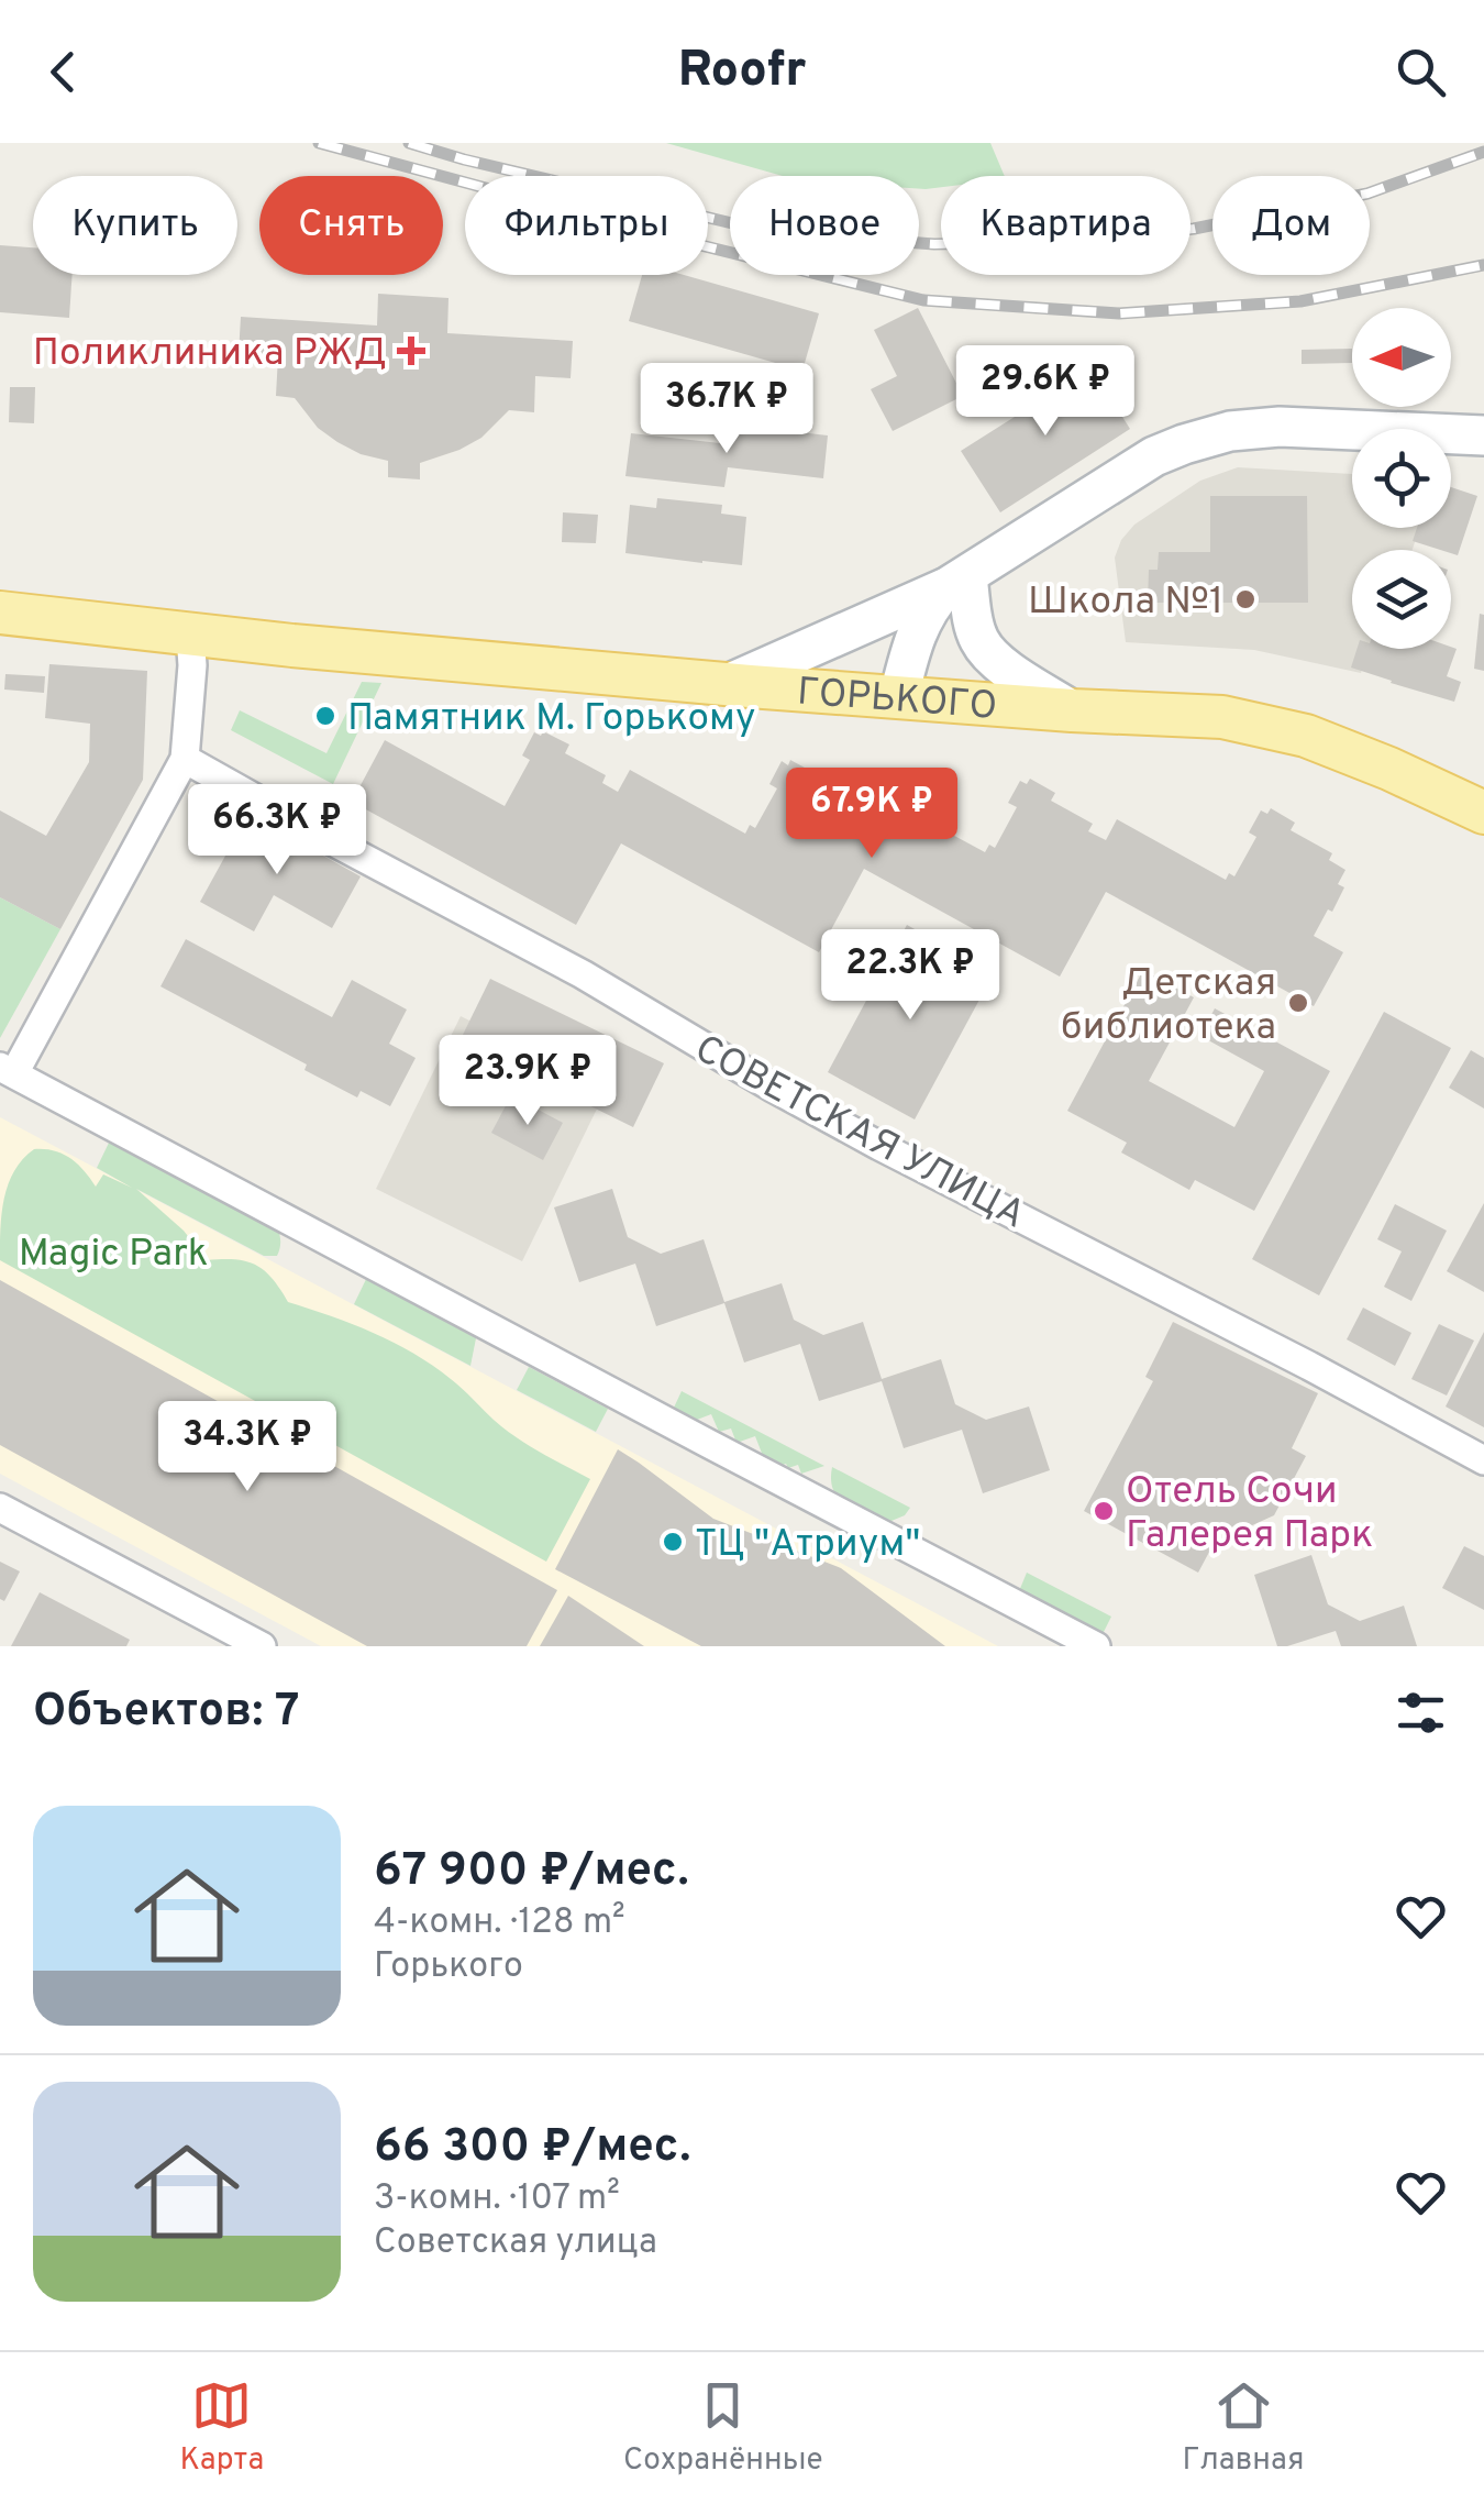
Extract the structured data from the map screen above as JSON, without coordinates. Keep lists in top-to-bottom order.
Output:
{
  "streets": {
    "main road": ["ГОРЬКОГО"],
    "street": ["СОВЕТСКАЯ УЛИЦА"]
  },
  "parks": ["Magic Park"],
  "places": {
    "health": ["Поликлиника РЖД"],
    "other": [
      "Школа №1",
      "Памятник М. Горькому",
      "Детская библиотека",
      "Отель Сочи Галерея Парк",
      "ТЦ \"Атриум\""
    ]
  },
  "north": "left",
  "page": {
    "header": "Roofr",
    "chip": [
      "Купить",
      "Снять",
      "Фильтры",
      "Новое",
      "Квартира",
      "Дом"
    ],
    "price": [
      "29.6K ₽",
      "36.7K ₽",
      "67.9K ₽",
      "66.3K ₽",
      "22.3K ₽",
      "23.9K ₽",
      "34.3K ₽"
    ],
    "heading": "Объектов: 7",
    "list": [
      {
        "name": "67 900 ₽/мес.",
        "note": "4-комн. · 128 m² · Горького"
      },
      {
        "name": "66 300 ₽/мес.",
        "note": "3-комн. · 107 m² · Советская улица"
      }
    ],
    "tabs": ["Карта", "Сохранённые", "Главная"]
  }
}
